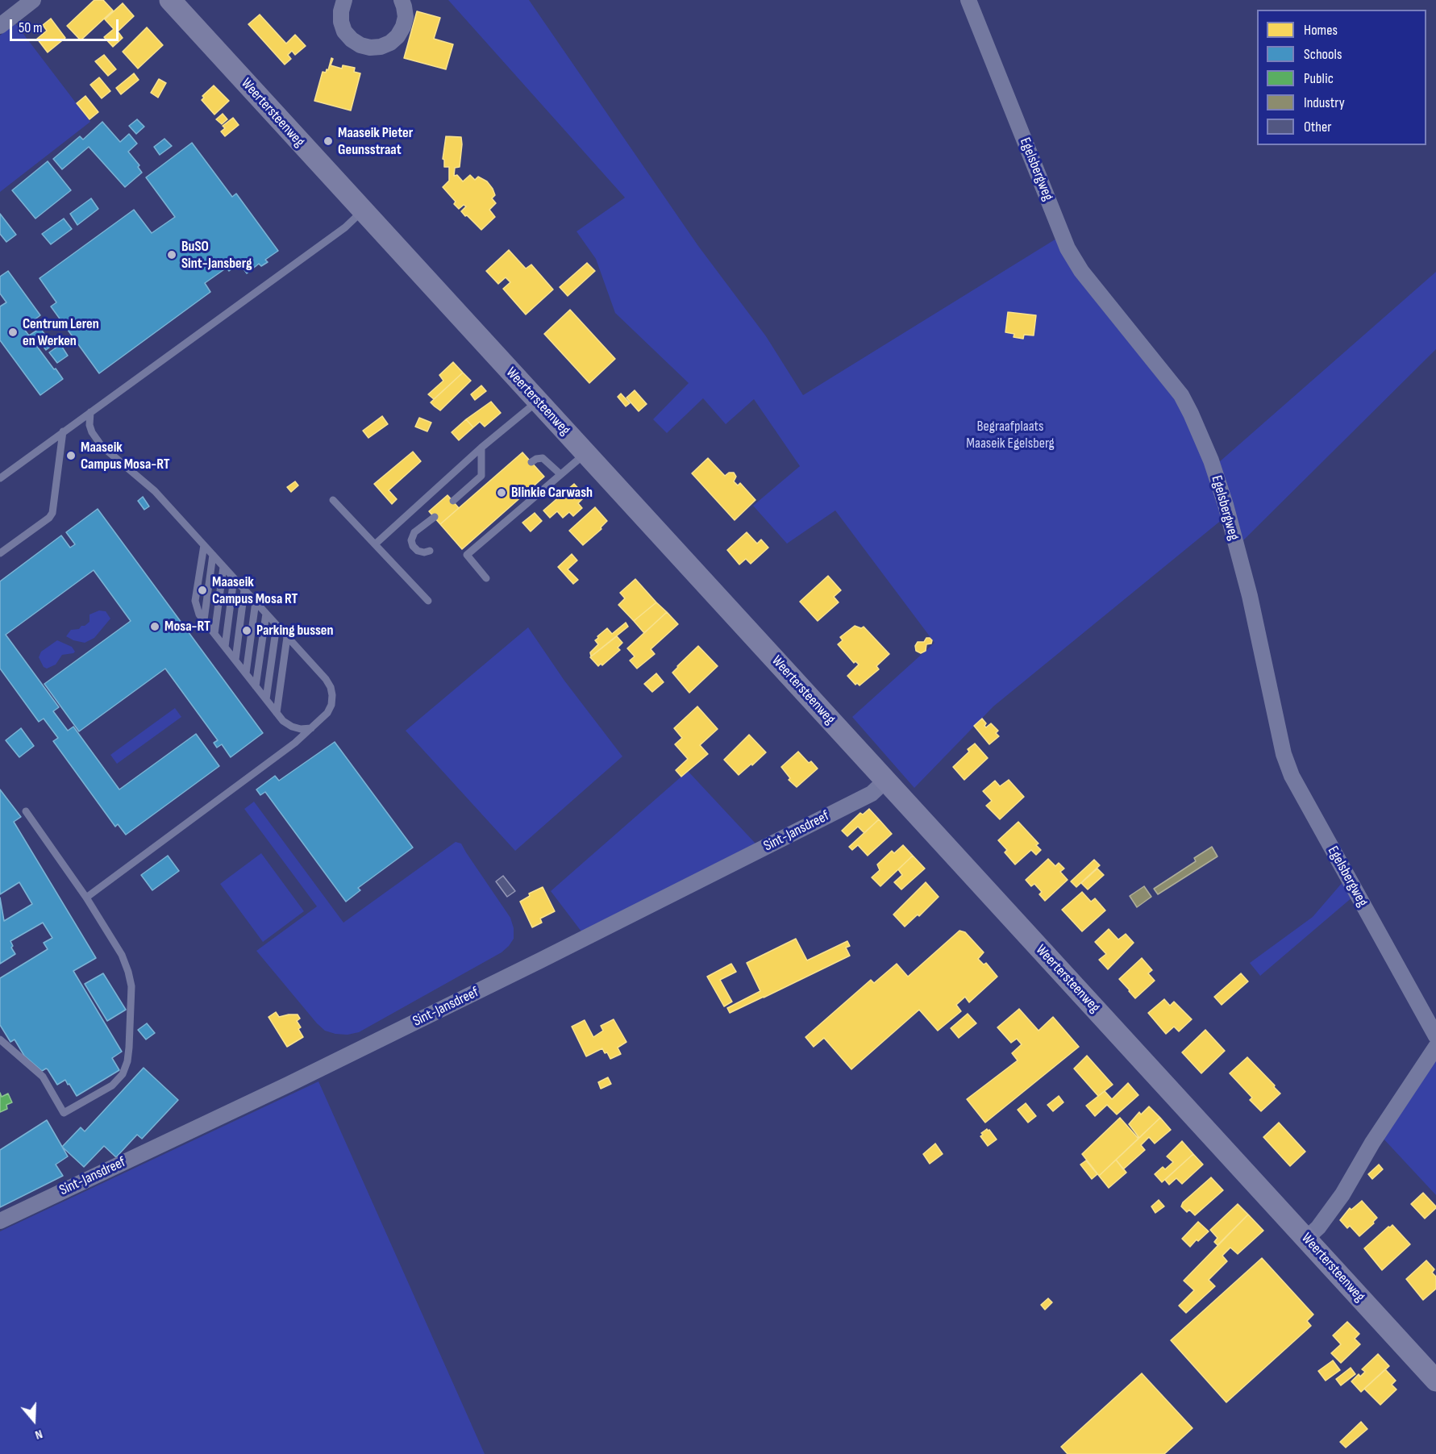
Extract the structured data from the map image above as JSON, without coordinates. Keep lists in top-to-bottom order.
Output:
{
  "streets": {
    "main road": ["Weertersteenweg"],
    "street": ["Egelsbergweg", "Sint-Jansdreef"]
  },
  "crossings": [
    ["Weertersteenweg", "Sint-Jansdreef"]
  ],
  "parks": ["Begraafplaats Maaseik Egelsberg"],
  "places": [
    "Maaseik Pieter Geunsstraat",
    "BuSO Sint-Jansberg",
    "Centrum Leren en Werken",
    "Maaseik Campus Mosa-RT",
    "Blinkie Carwash",
    "Maaseik Campus Mosa RT",
    "Mosa-RT",
    "Parking bussen"
  ],
  "legend": [
    "Homes",
    "Schools",
    "Public",
    "Industry",
    "Other"
  ],
  "scale_bar": "50 m",
  "north": "bottom"
}
